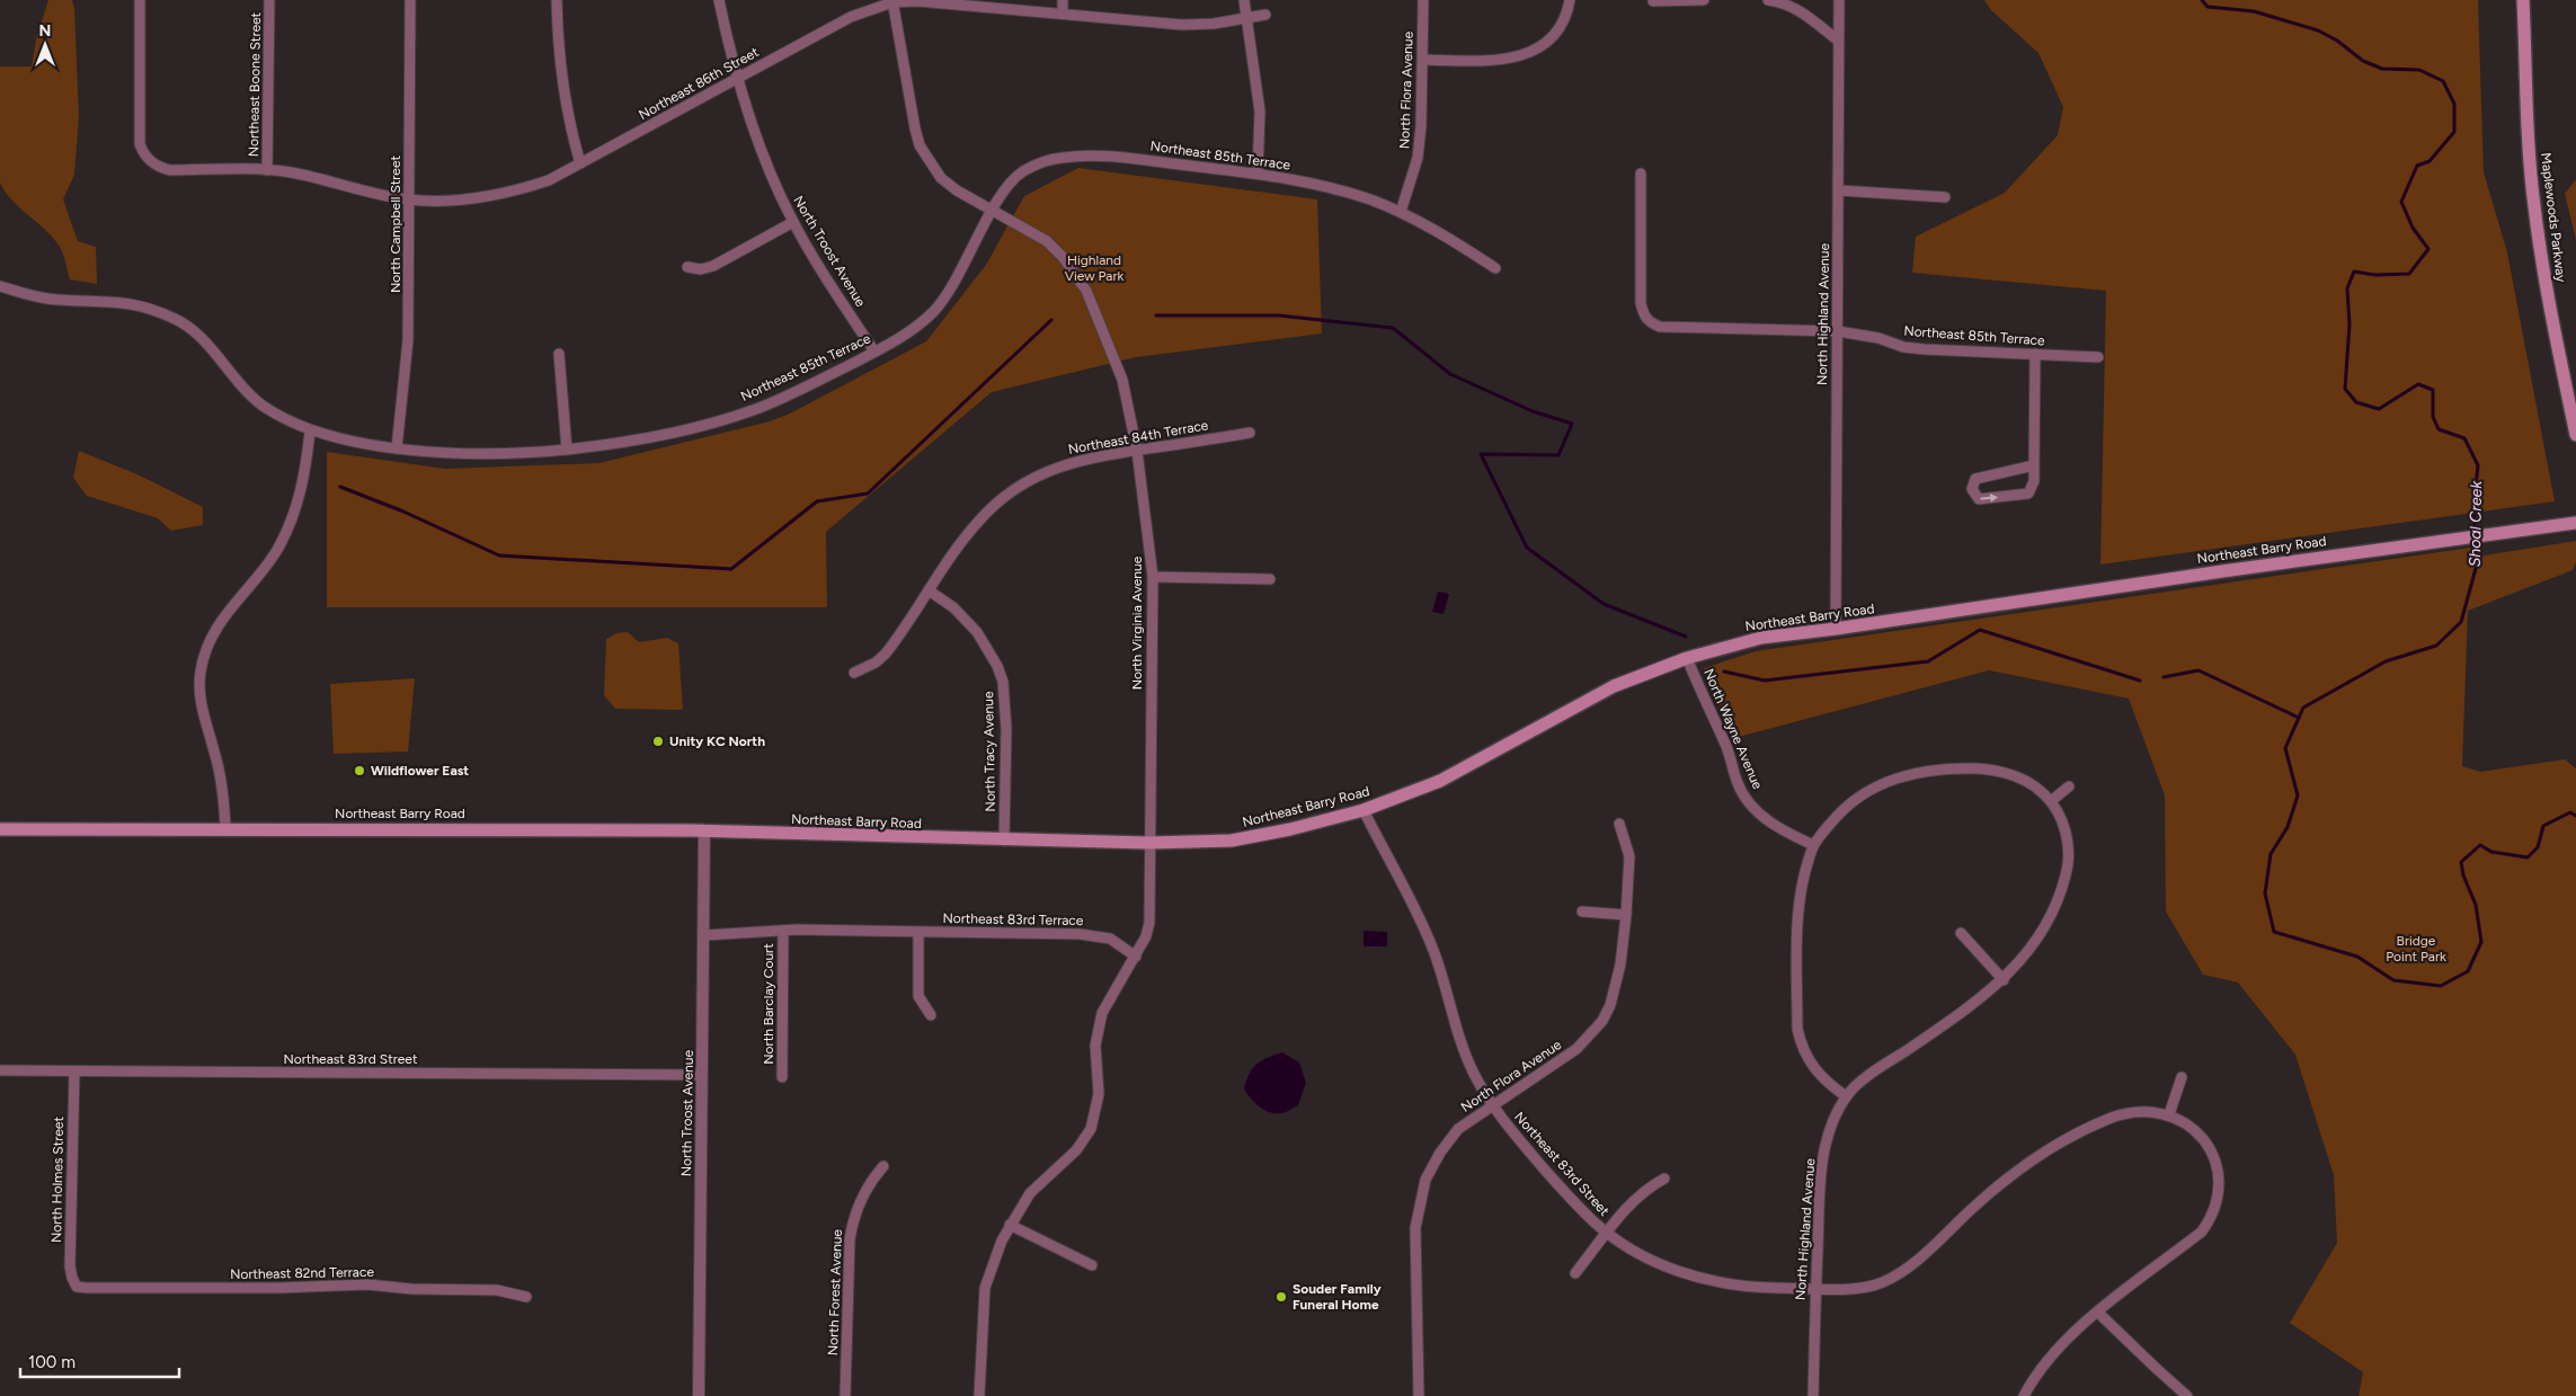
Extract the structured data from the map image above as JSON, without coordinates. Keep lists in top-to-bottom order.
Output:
{
  "streets": {
    "main road": ["Maplewoods Parkway", "Northeast Barry Road"],
    "street": [
      "Northeast 86th Street",
      "Northeast Boone Street",
      "North Flora Avenue",
      "Northeast 85th Terrace",
      "North Campbell Street",
      "North Troost Avenue",
      "North Highland Avenue",
      "Northeast 84th Terrace",
      "North Virginia Avenue",
      "North Wayne Avenue",
      "North Tracy Avenue",
      "Northeast 83rd Terrace",
      "North Barclay Court",
      "Northeast 83rd Street",
      "North Holmes Street",
      "Northeast 82nd Terrace",
      "North Forest Avenue"
    ]
  },
  "crossings": [
    ["Northeast 86th Street", "Northeast Boone Street"],
    ["Northeast 86th Street", "North Campbell Street"],
    ["Northeast 86th Street", "North Troost Avenue"],
    ["Northeast 86th Street", "North Virginia Avenue"],
    ["North Flora Avenue", "Northeast 85th Terrace"],
    ["North Flora Avenue", "Northeast 83rd Street"],
    ["Northeast 85th Terrace", "North Campbell Street"],
    ["Northeast 85th Terrace", "North Troost Avenue"],
    ["Northeast 85th Terrace", "North Highland Avenue"],
    ["Northeast 85th Terrace", "North Virginia Avenue"],
    ["North Troost Avenue", "Northeast Barry Road"],
    ["North Troost Avenue", "Northeast 83rd Terrace"],
    ["North Troost Avenue", "Northeast 83rd Street"],
    ["North Highland Avenue", "Northeast Barry Road"],
    ["North Highland Avenue", "North Wayne Avenue"],
    ["North Highland Avenue", "Northeast 83rd Street"],
    ["Northeast 84th Terrace", "North Virginia Avenue"],
    ["Northeast 84th Terrace", "North Tracy Avenue"],
    ["Northeast Barry Road", "North Virginia Avenue"],
    ["Northeast Barry Road", "North Wayne Avenue"],
    ["Northeast Barry Road", "North Tracy Avenue"],
    ["Northeast Barry Road", "Northeast 83rd Street"],
    ["North Virginia Avenue", "Northeast 83rd Terrace"],
    ["Northeast 83rd Terrace", "North Barclay Court"],
    ["Northeast 83rd Street", "North Holmes Street"],
    ["North Holmes Street", "Northeast 82nd Terrace"]
  ],
  "water": ["Shoal Creek"],
  "parks": ["Highland View Park", "Bridge Point Park"],
  "places": ["Unity KC North", "Wildflower East", "Souder Family Funeral Home"],
  "scale_bar": "100 m",
  "north": "top"
}
